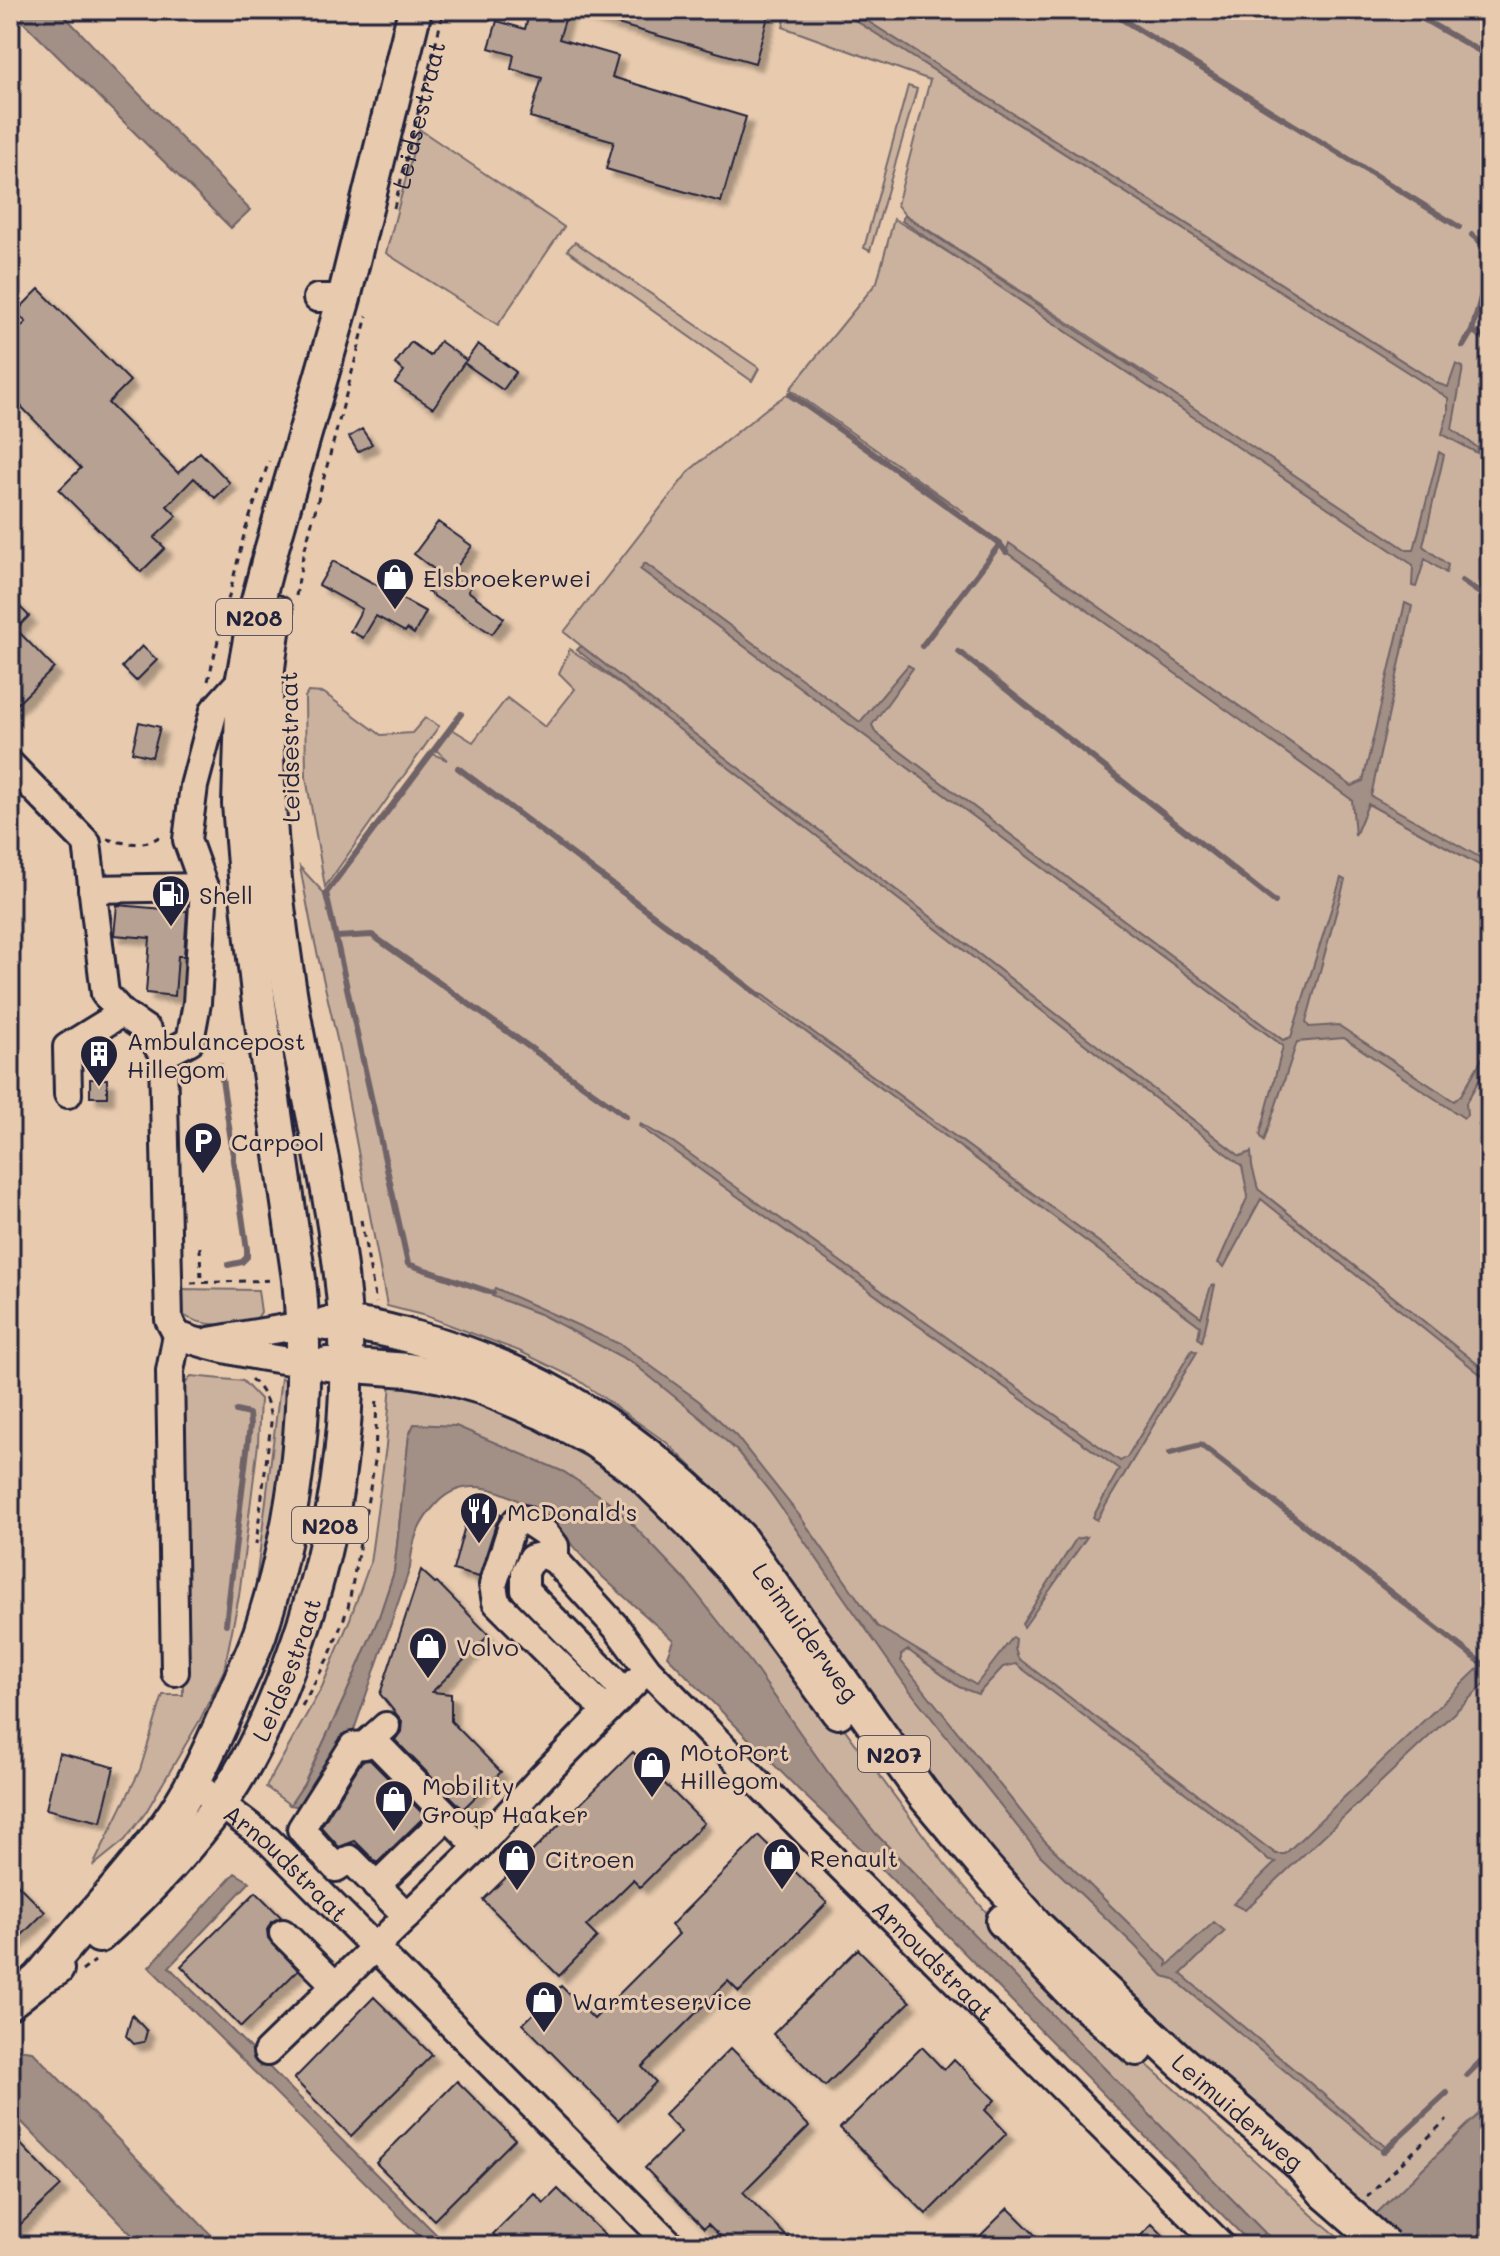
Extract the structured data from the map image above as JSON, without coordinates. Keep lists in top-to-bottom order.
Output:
{
  "streets": {
    "main road": [
      "Leidsestraat",
      "N208",
      "Leimuiderweg",
      "N207"
    ],
    "street": ["Arnoudstraat"]
  },
  "crossings": [
    ["Leidsestraat", "Leimuiderweg"],
    ["Leidsestraat", "N207"],
    ["Leidsestraat", "Arnoudstraat"],
    ["Leimuiderweg", "N207"]
  ],
  "places": {
    "shop": [
      "Elsbroekerwei",
      "Volvo",
      "MotoPort Hillegom",
      "Mobility Group Haaker",
      "Renault",
      "Citroen",
      "Warmteservice"
    ],
    "fuel station": ["Shell"],
    "building": ["Ambulancepost Hillegom"],
    "parking": ["Carpool"],
    "restaurant": ["McDonald's"]
  }
}
